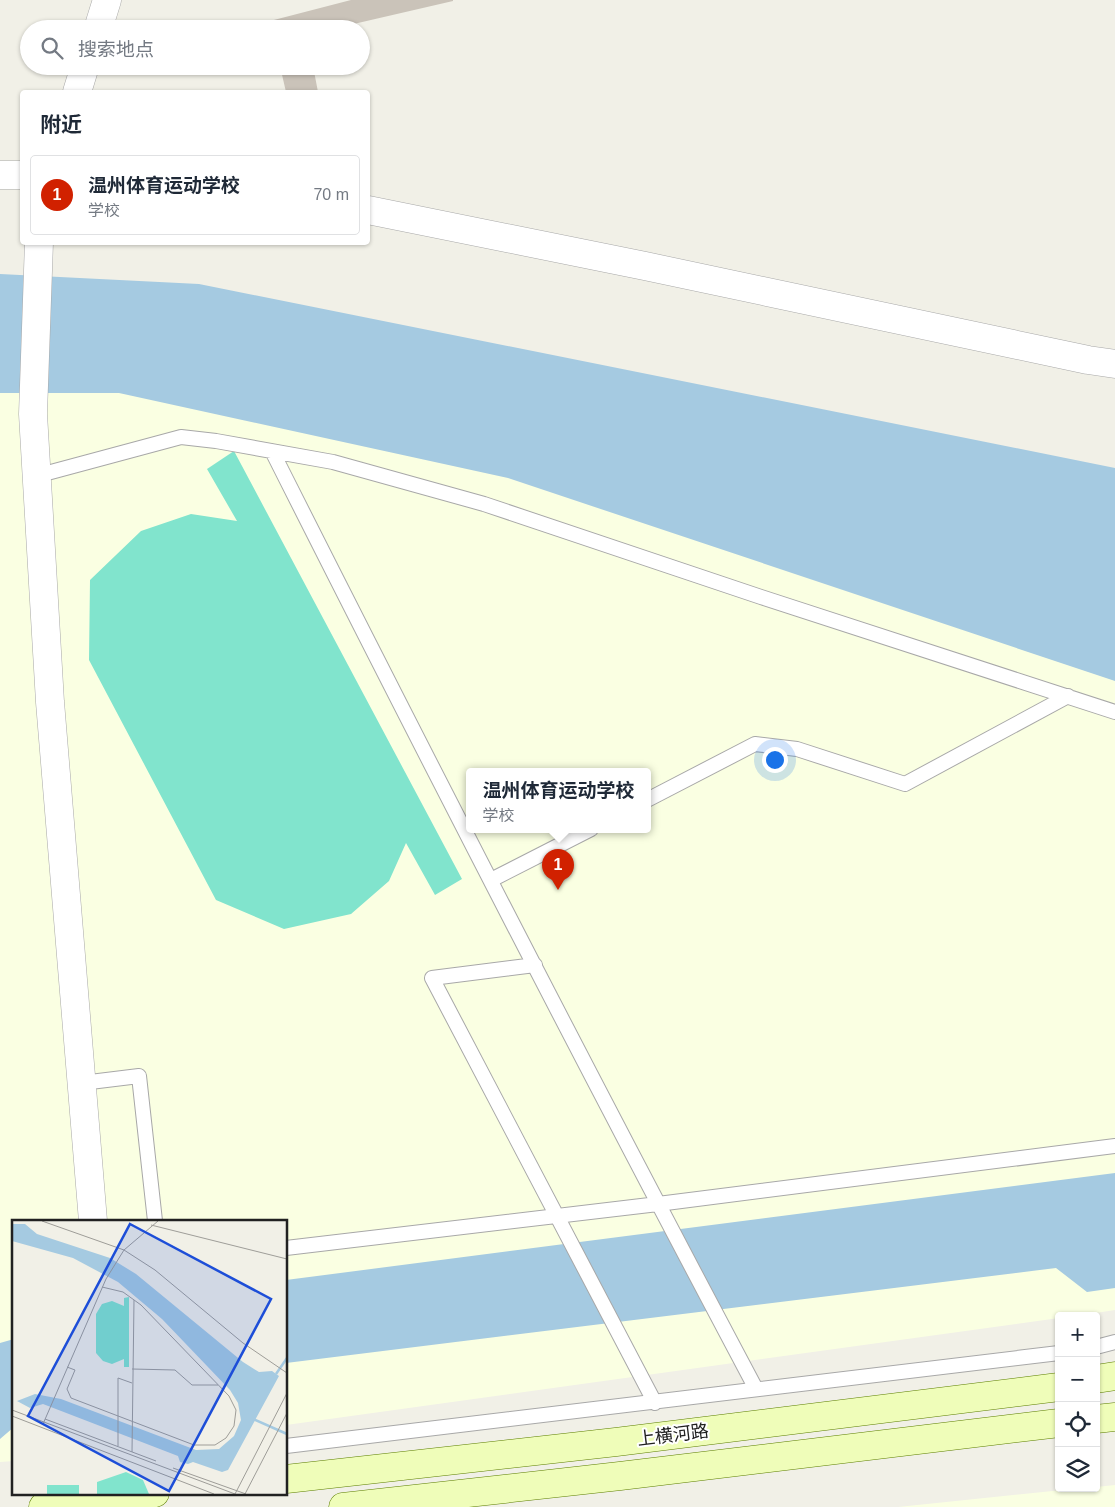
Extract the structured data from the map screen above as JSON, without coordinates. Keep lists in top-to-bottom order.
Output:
{
  "streets": {
    "main road": ["上横河路"]
  },
  "page": {
    "search": "搜索地点",
    "heading": "附近",
    "list": [
      {
        "mark": "1",
        "name": "温州体育运动学校",
        "note": "学校",
        "value": "70 m"
      }
    ],
    "popup": ["温州体育运动学校", "学校"],
    "pins": "1",
    "map_buttons": ["+", "−"]
  }
}
